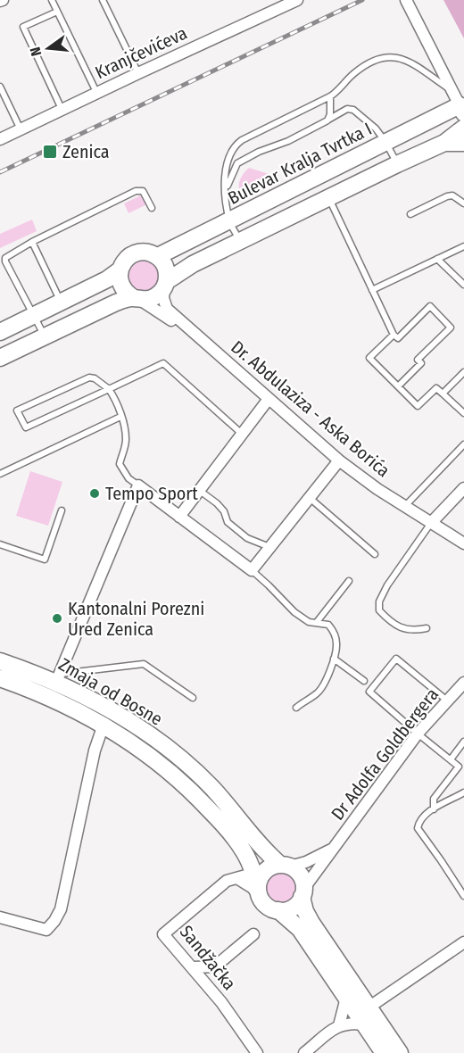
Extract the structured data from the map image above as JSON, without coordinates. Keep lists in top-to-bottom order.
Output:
{
  "streets": {
    "main road": ["Bulevar Kralja Tvrtka I", "Zmaja od Bosne"],
    "street": [
      "Kranjčevićeva",
      "Dr. Abdulaziza - Aska Borića",
      "Dr Adolfa Goldbergera",
      "Sandžačka"
    ]
  },
  "crossings": [
    ["Bulevar Kralja Tvrtka I", "Dr. Abdulaziza - Aska Borića"],
    ["Zmaja od Bosne", "Dr Adolfa Goldbergera"],
    ["Zmaja od Bosne", "Sandžačka"]
  ],
  "places": {
    "transit": ["Zenica"],
    "other": ["Tempo Sport", "Kantonalni Porezni Ured Zenica"]
  },
  "north": "left"
}
